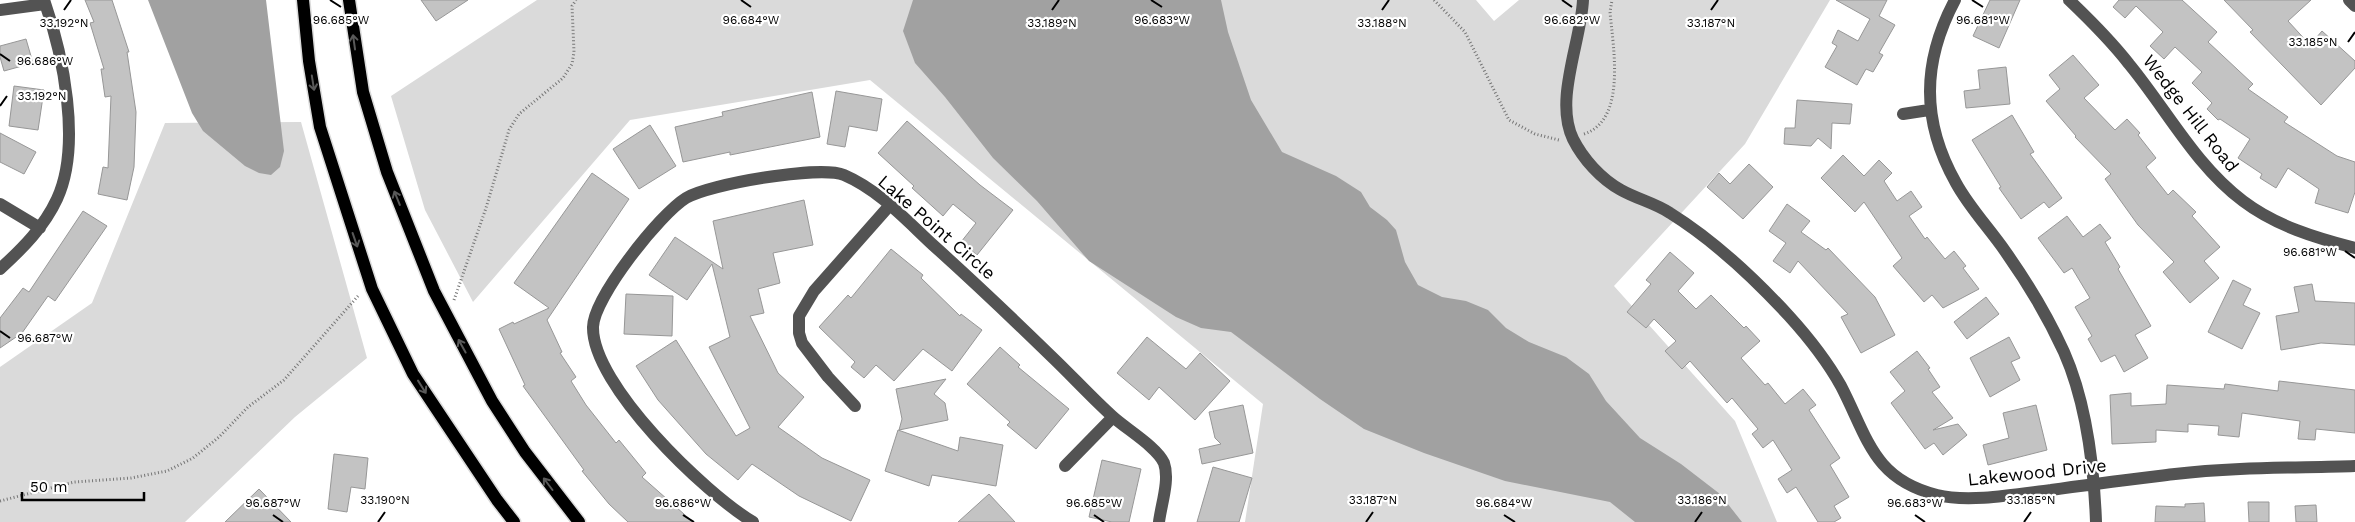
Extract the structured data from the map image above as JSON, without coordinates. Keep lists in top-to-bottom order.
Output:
{
  "streets": {
    "street": ["Wedge Hill Road", "Lake Point Circle", "Lakewood Drive"]
  },
  "scale_bar": "50 m",
  "coordinates": [
    "96.685°W",
    "96.684°W",
    "96.683°W",
    "96.682°W",
    "96.681°W",
    "33.192°N",
    "33.189°N",
    "33.188°N",
    "33.187°N",
    "33.185°N",
    "96.686°W",
    "96.687°W",
    "33.190°N",
    "33.186°N"
  ]
}
